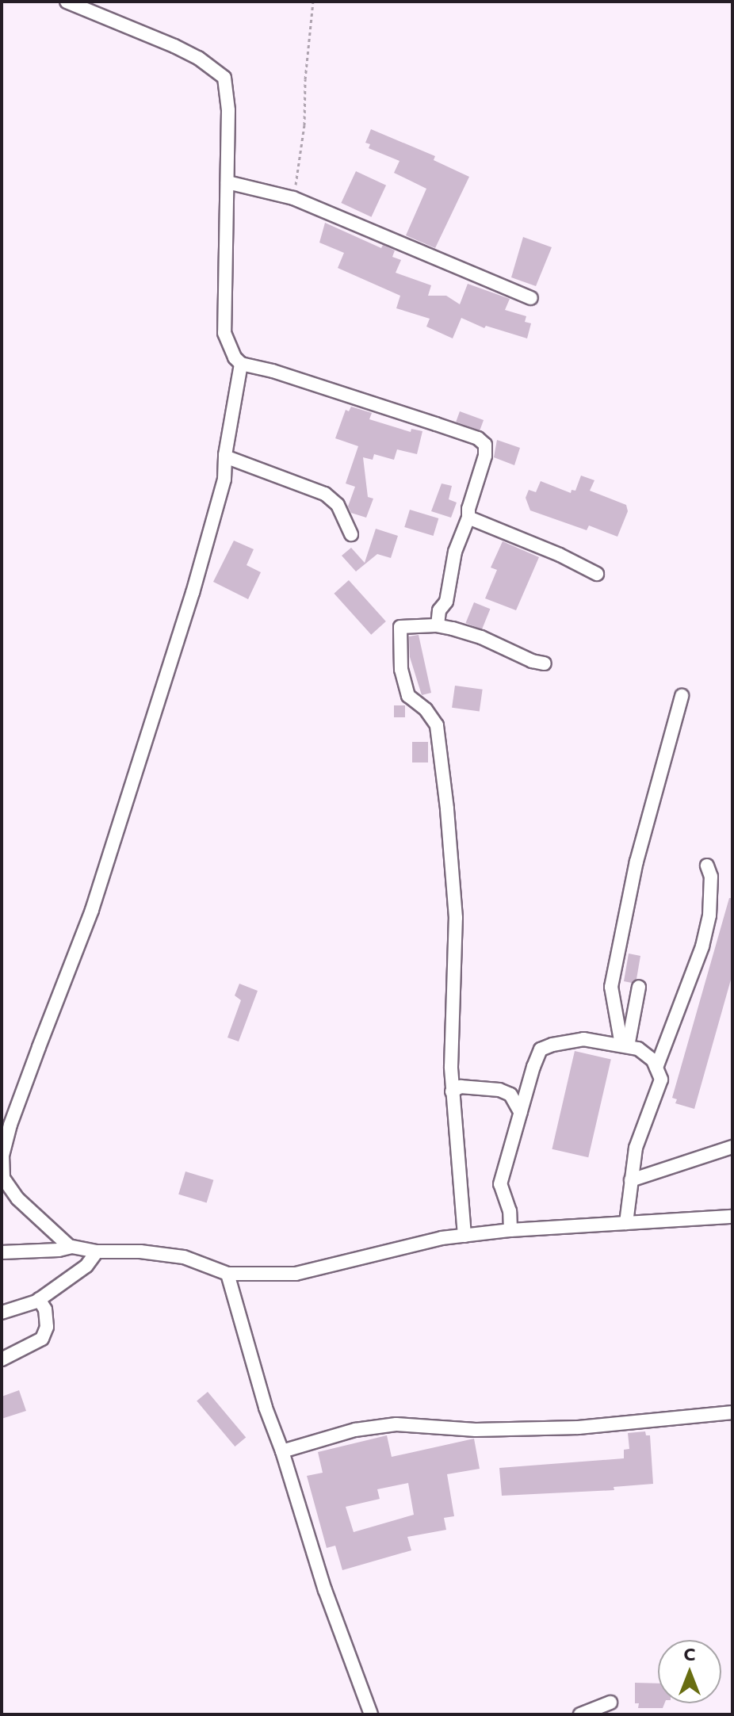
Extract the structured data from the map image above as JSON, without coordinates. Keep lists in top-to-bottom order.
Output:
{
  "north": "top"
}
